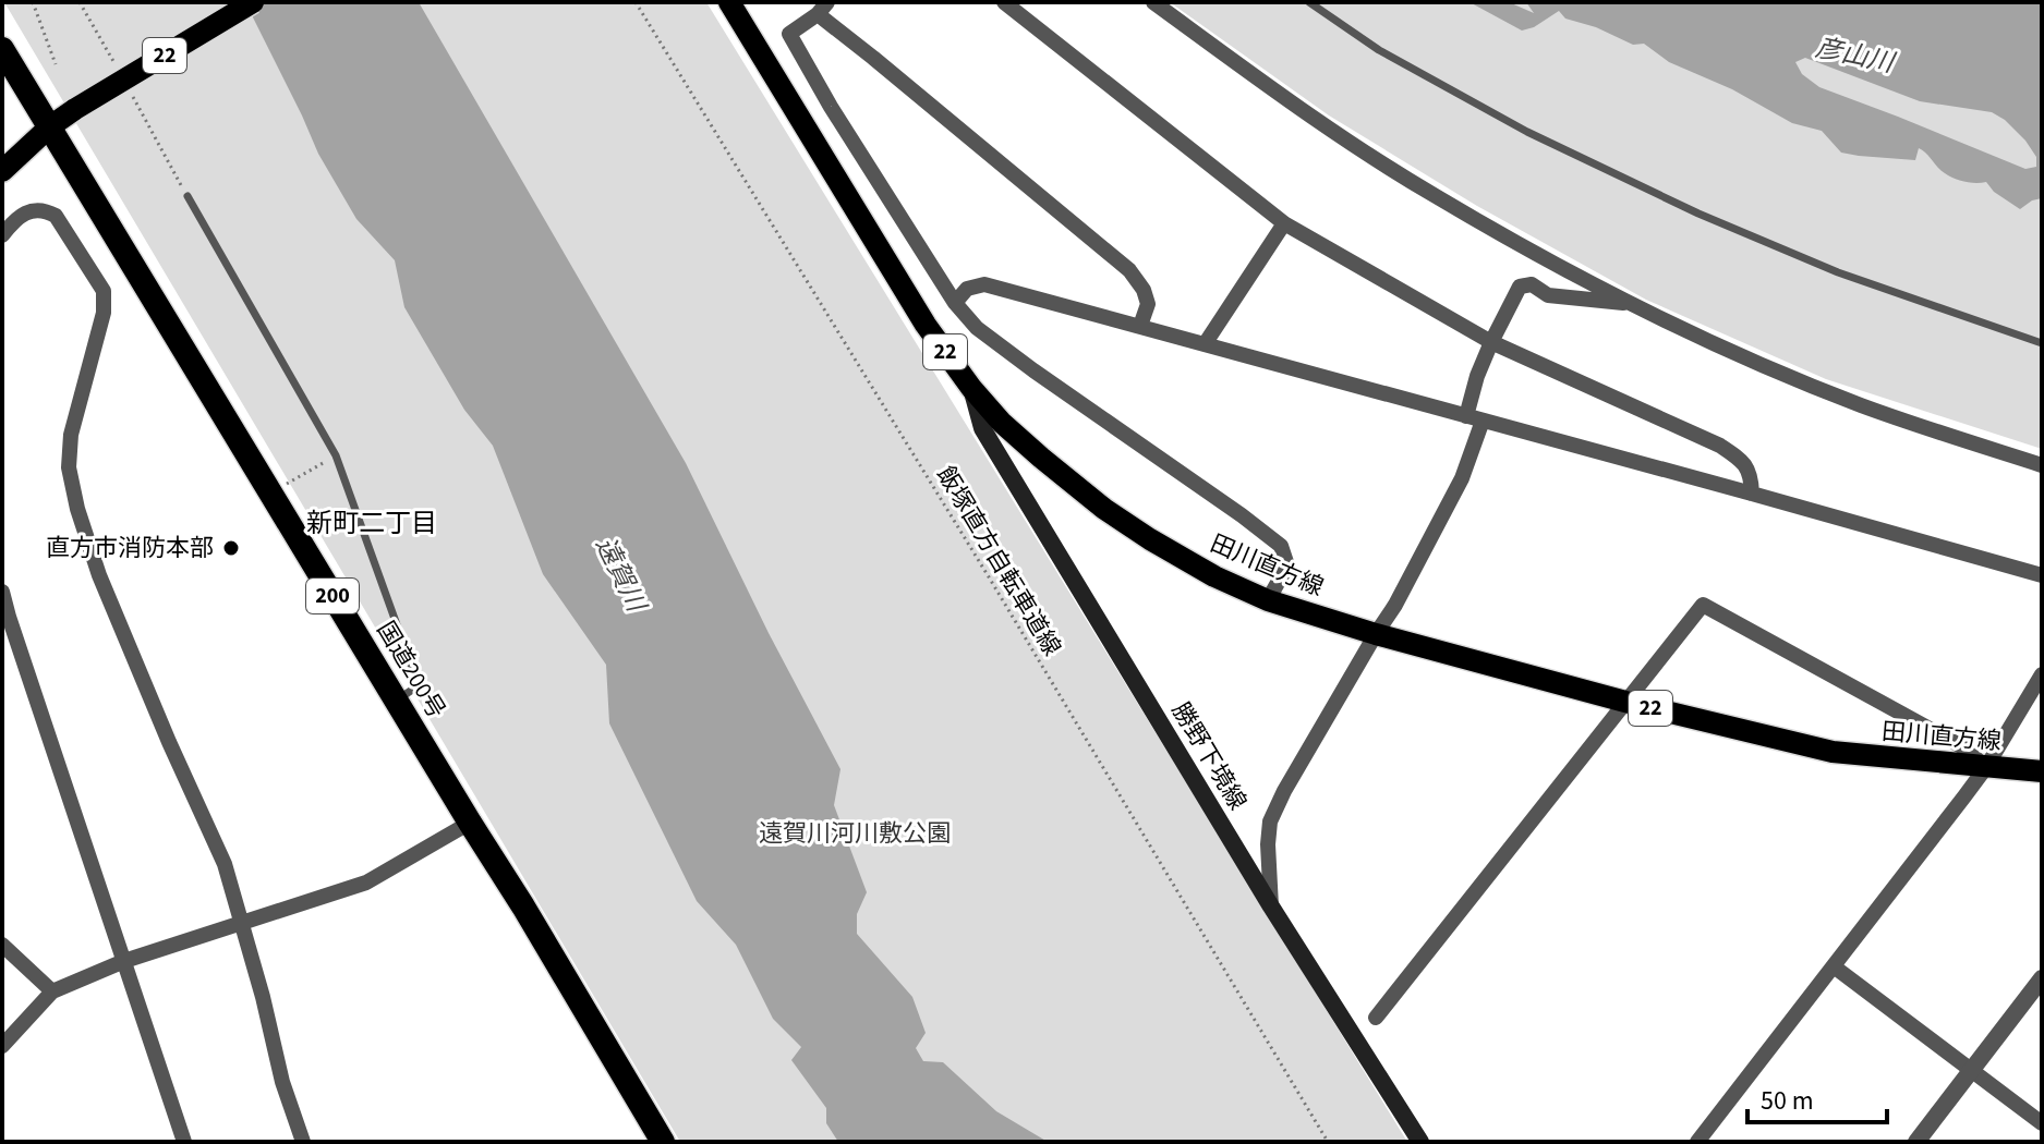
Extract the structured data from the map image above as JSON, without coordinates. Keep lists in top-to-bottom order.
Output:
{
  "streets": {
    "highway": ["200", "国道200号"],
    "main road": ["22", "田川直方線", "勝野下境線"],
    "path": ["飯塚直方自転車道線"]
  },
  "crossings": [
    ["22", "国道200号"],
    ["田川直方線", "勝野下境線"]
  ],
  "districts": ["新町二丁目"],
  "water": ["彦山川", "遠賀川"],
  "parks": ["遠賀川河川敷公園"],
  "places": ["直方市消防本部"],
  "scale_bar": "50 m"
}
